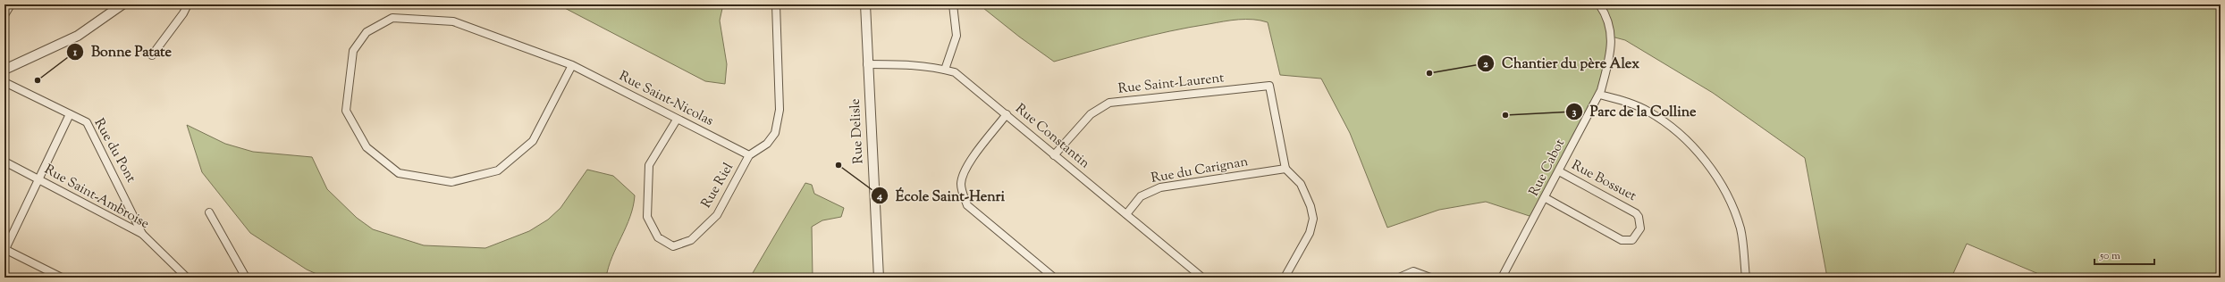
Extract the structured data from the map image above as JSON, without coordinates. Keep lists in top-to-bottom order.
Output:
{
  "streets": {
    "street": [
      "Rue Saint-Laurent",
      "Rue Saint-Nicolas",
      "Rue Delisle",
      "Rue Constantin",
      "Rue du Pont",
      "Rue Cabot",
      "Rue du Carignan",
      "Rue Bossuet",
      "Rue Riel",
      "Rue Saint-Ambroise"
    ]
  },
  "crossings": [
    ["Rue Saint-Laurent", "Rue Constantin"],
    ["Rue Saint-Laurent", "Rue du Carignan"],
    ["Rue Saint-Nicolas", "Rue Riel"],
    ["Rue Delisle", "Rue Constantin"],
    ["Rue Constantin", "Rue du Carignan"],
    ["Rue du Pont", "Rue Saint-Ambroise"],
    ["Rue Cabot", "Rue Bossuet"]
  ],
  "places": [
    "Chantier du père Alex",
    "Bonne Patate",
    "Parc de la Colline",
    "École Saint-Henri"
  ],
  "scale_bar": "50 m"
}
